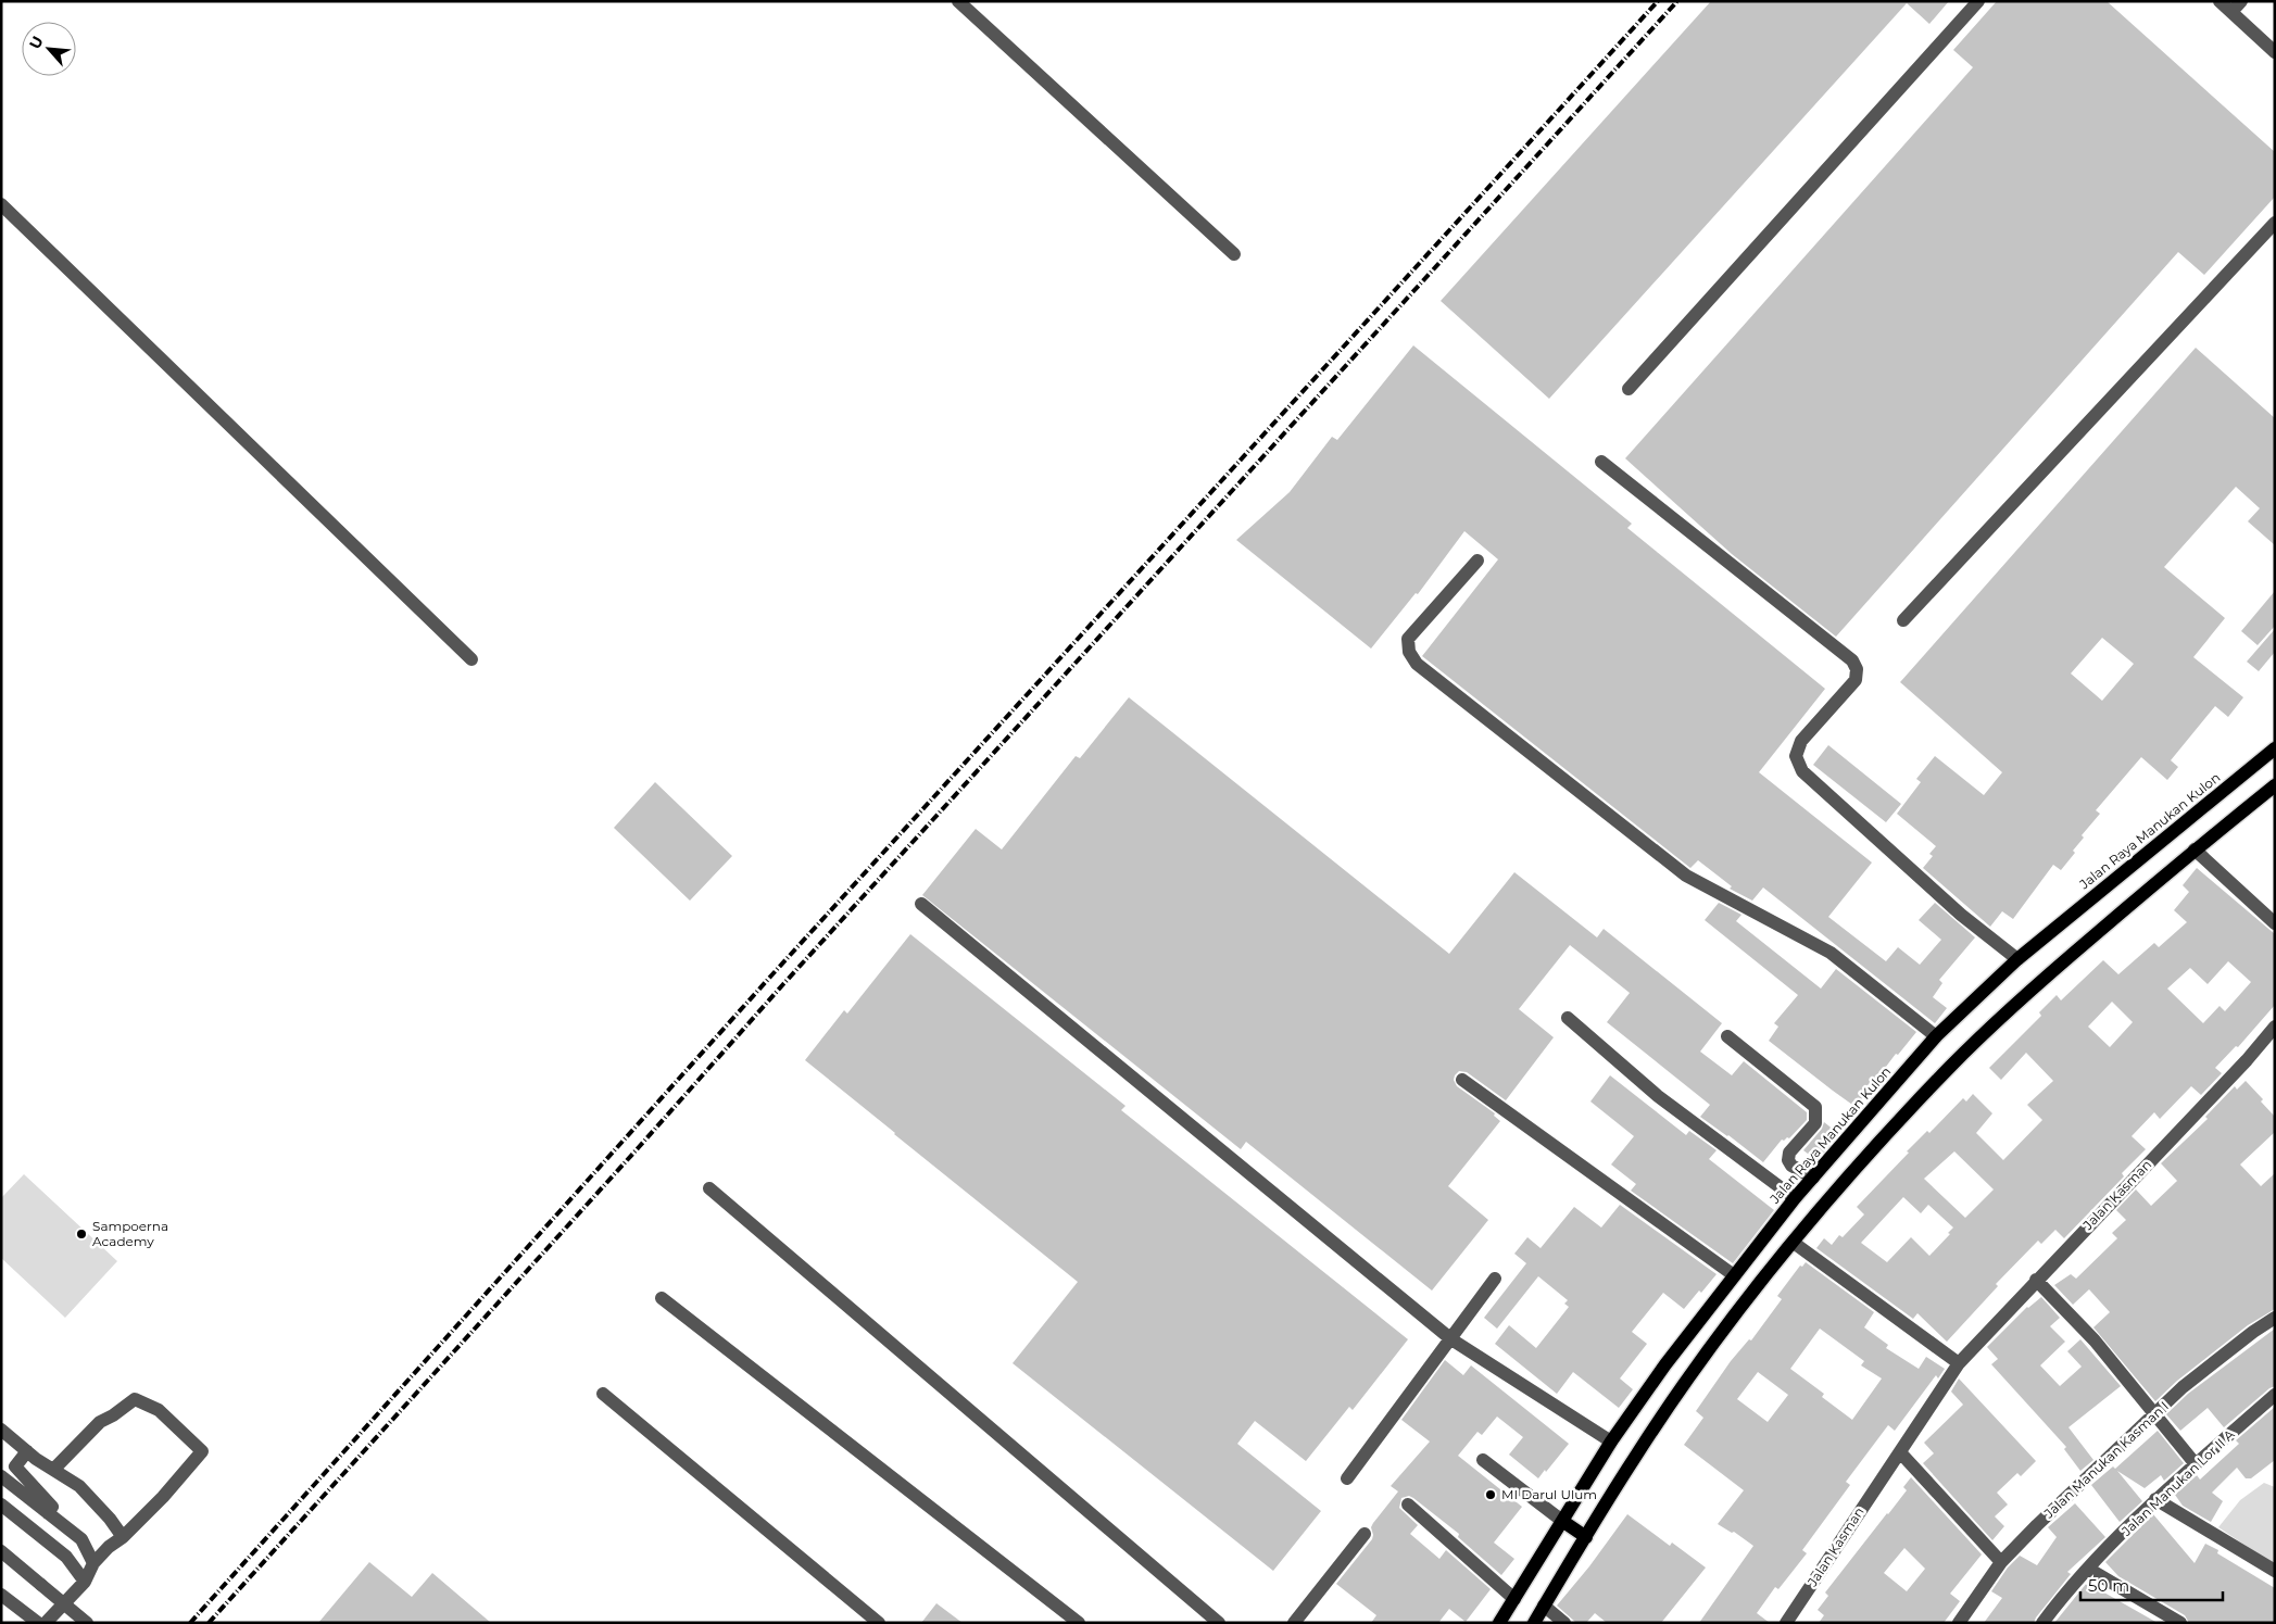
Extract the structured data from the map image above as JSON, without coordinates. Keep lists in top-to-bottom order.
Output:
{
  "streets": {
    "main road": ["Jalan Raya Manukan Kulon"],
    "street": ["Jalan Kasman", "Jalan Manukan Kasman I", "Jalan Manukan Lor II A"]
  },
  "places": ["Sampoerna Academy", "MI Darul Ulum"],
  "scale_bar": "50 m",
  "north": "top left"
}
